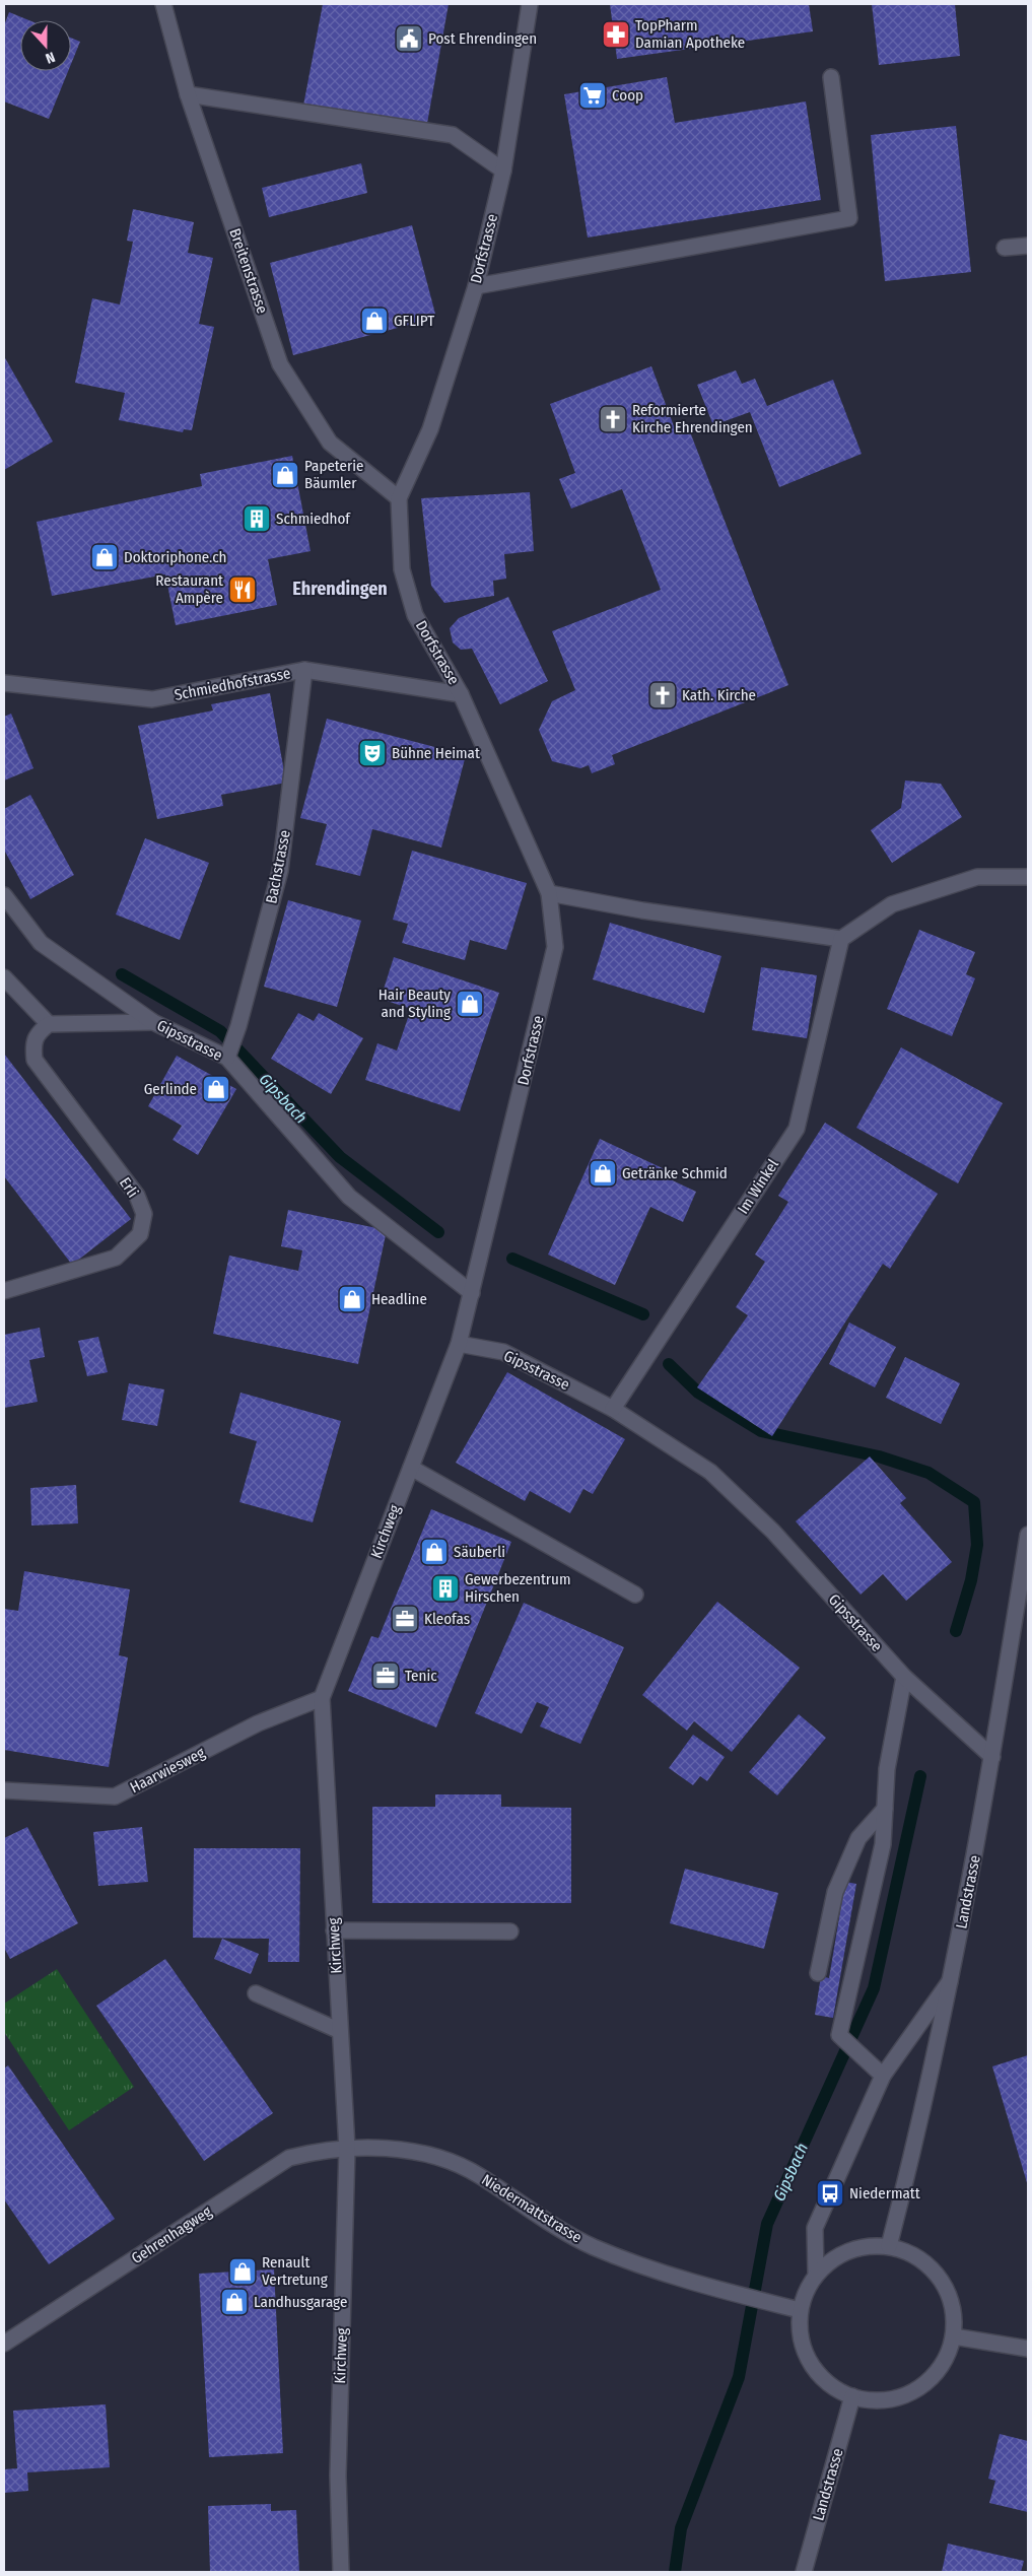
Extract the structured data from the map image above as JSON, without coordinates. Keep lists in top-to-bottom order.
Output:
{
  "streets": {
    "street": [
      "Dorfstrasse",
      "Breitenstrasse",
      "Schmiedhofstrasse",
      "Bachstrasse",
      "Gipsstrasse",
      "Im Winkel",
      "Erli",
      "Kirchweg",
      "Haarwiesweg",
      "Landstrasse",
      "Niedermattstrasse",
      "Gehrenhagweg"
    ]
  },
  "crossings": [
    ["Dorfstrasse", "Breitenstrasse"],
    ["Dorfstrasse", "Schmiedhofstrasse"],
    ["Dorfstrasse", "Gipsstrasse"],
    ["Schmiedhofstrasse", "Bachstrasse"],
    ["Bachstrasse", "Gipsstrasse"],
    ["Gipsstrasse", "Im Winkel"],
    ["Gipsstrasse", "Kirchweg"],
    ["Gipsstrasse", "Landstrasse"],
    ["Kirchweg", "Haarwiesweg"],
    ["Kirchweg", "Niedermattstrasse"],
    ["Kirchweg", "Gehrenhagweg"],
    ["Landstrasse", "Niedermattstrasse"],
    ["Niedermattstrasse", "Gehrenhagweg"]
  ],
  "districts": ["Ehrendingen"],
  "water": ["Gipsbach"],
  "places": {
    "pharmacy": ["TopPharm Damian Apotheke"],
    "public building": ["Post Ehrendingen"],
    "supermarket": ["Coop"],
    "shop": [
      "GFLIPT",
      "Papeterie Bäumler",
      "Doktoriphone.ch",
      "Hair Beauty and Styling",
      "Gerlinde",
      "Getränke Schmid",
      "Headline",
      "Säuberli",
      "Renault Vertretung",
      "Landhusgarage"
    ],
    "church": ["Reformierte Kirche Ehrendingen", "Kath. Kirche"],
    "building": ["Schmiedhof", "Gewerbezentrum Hirschen"],
    "restaurant": ["Restaurant Ampère"],
    "theatre": ["Bühne Heimat"],
    "office": ["Kleofas", "Tenic"],
    "bus stop": ["Niedermatt"]
  },
  "north": "bottom"
}
